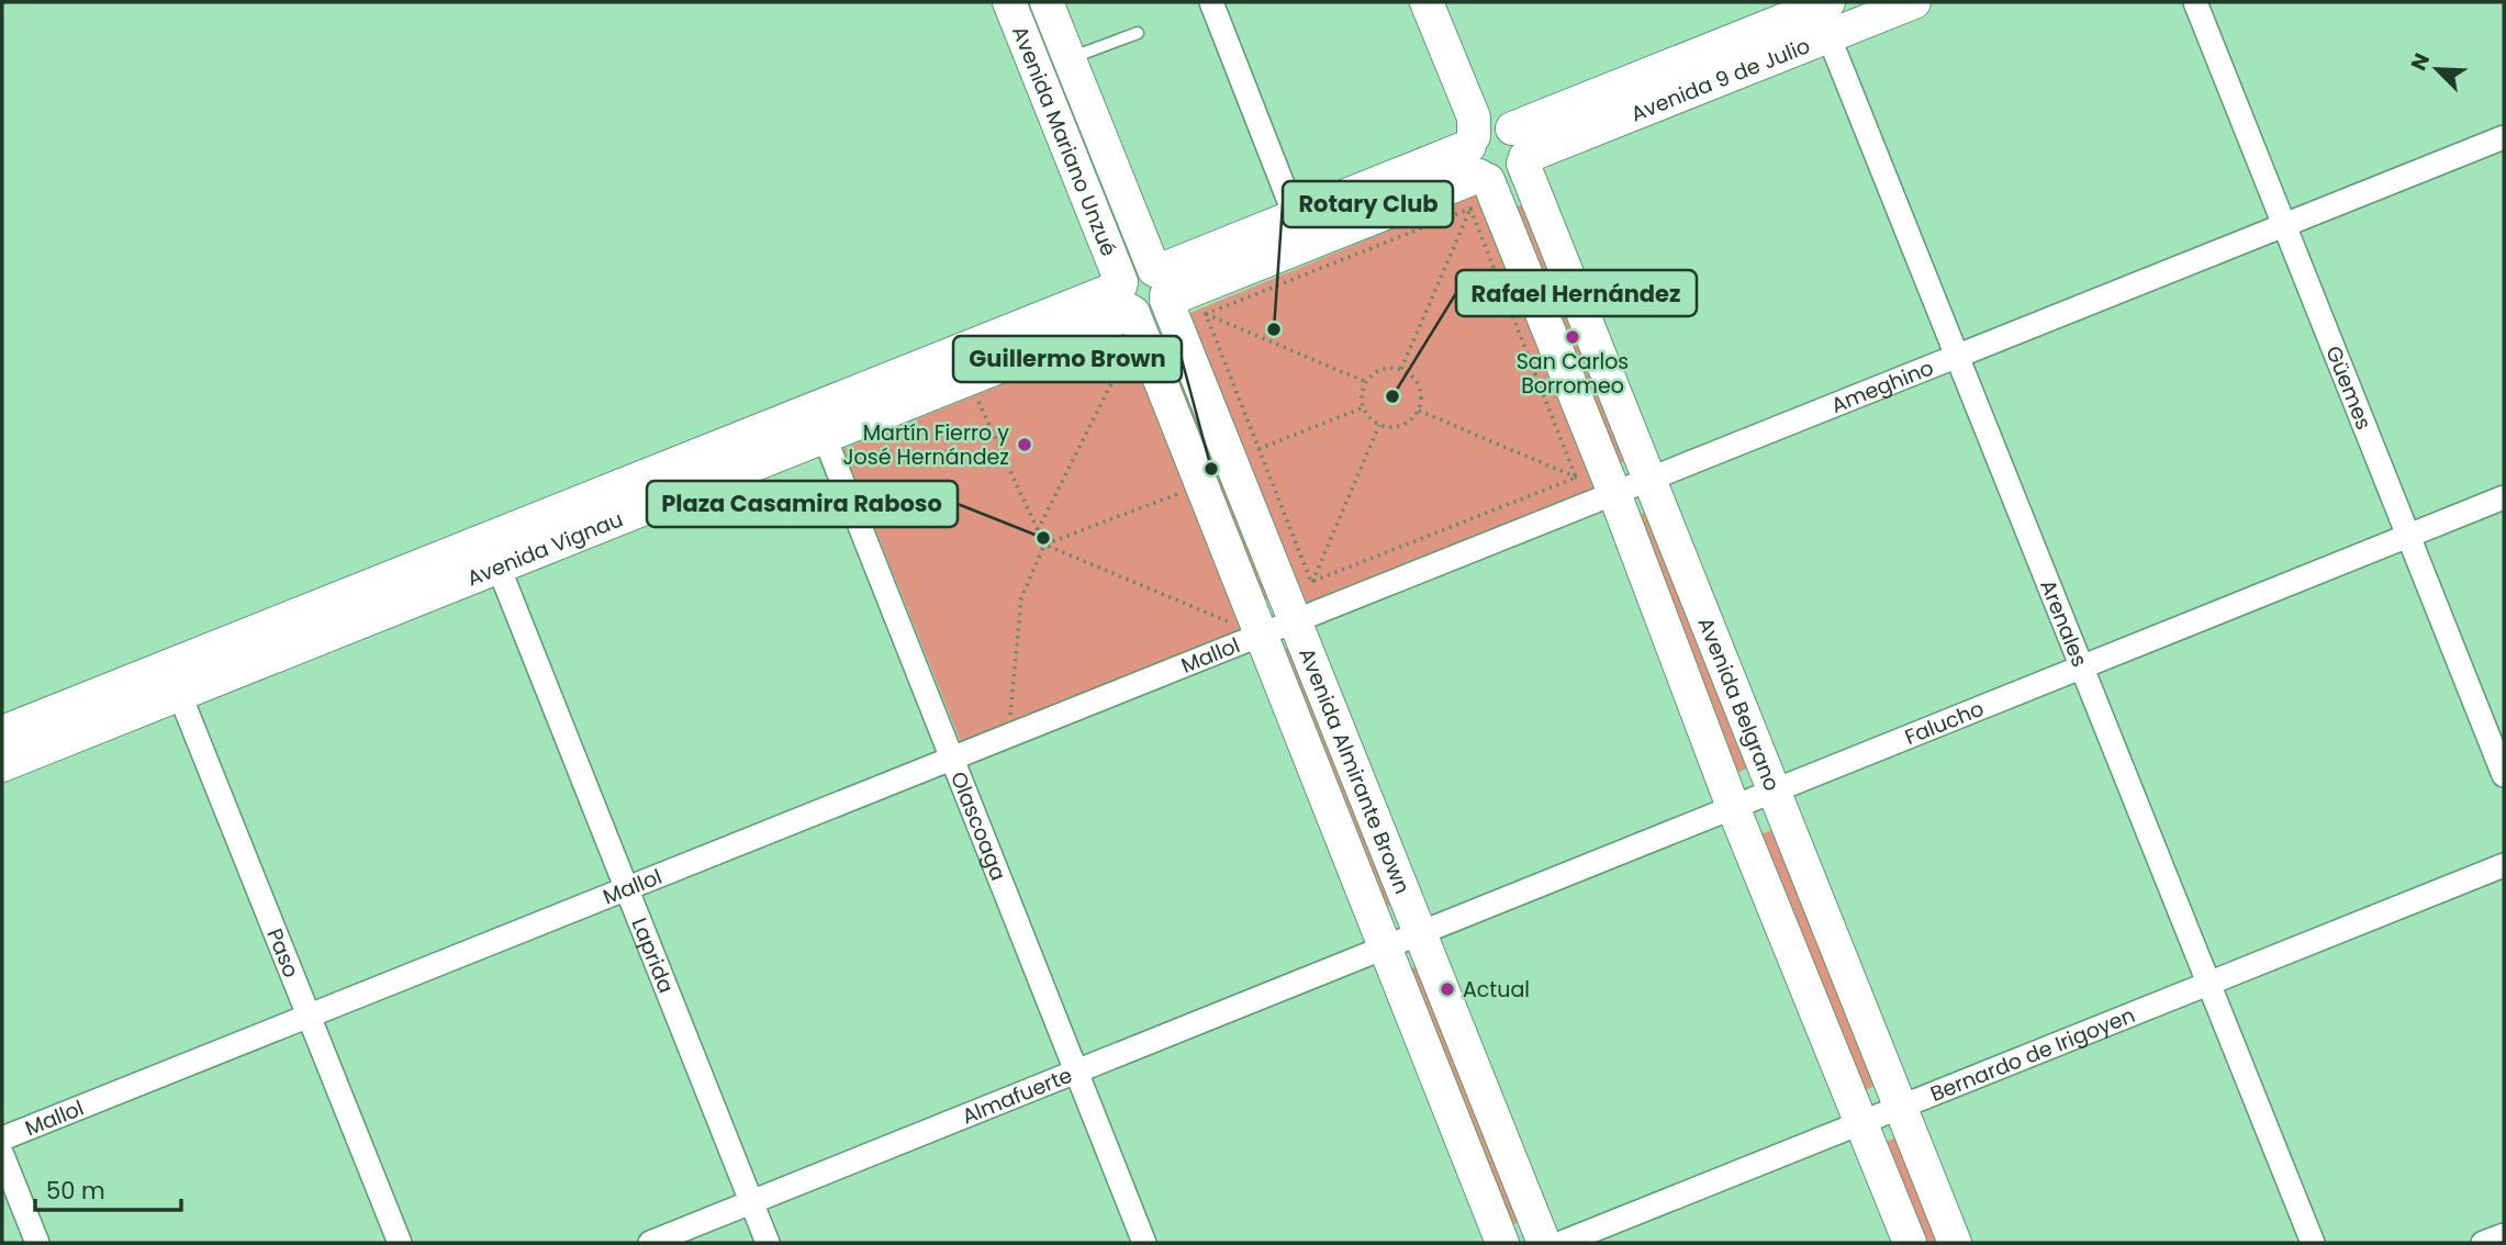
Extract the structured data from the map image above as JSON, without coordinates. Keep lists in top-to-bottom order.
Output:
{
  "streets": {
    "main road": [
      "Avenida 9 de Julio",
      "Avenida Mariano Unzué",
      "Avenida Vignau",
      "Avenida Belgrano",
      "Avenida Almirante Brown"
    ],
    "street": [
      "Ameghino",
      "Güemes",
      "Arenales",
      "Mallol",
      "Falucho",
      "Olascoaga",
      "Paso",
      "Laprida",
      "Bernardo de Irigoyen",
      "Almafuerte"
    ]
  },
  "crossings": [
    ["Avenida 9 de Julio", "Arenales"],
    ["Avenida 9 de Julio", "Avenida Belgrano"],
    ["Avenida Mariano Unzué", "Avenida Vignau"],
    ["Avenida Mariano Unzué", "Avenida Almirante Brown"],
    ["Ameghino", "Güemes"],
    ["Ameghino", "Arenales"],
    ["Ameghino", "Mallol"],
    ["Ameghino", "Avenida Belgrano"],
    ["Ameghino", "Avenida Almirante Brown"],
    ["Güemes", "Falucho"],
    ["Avenida Vignau", "Avenida Almirante Brown"],
    ["Avenida Vignau", "Olascoaga"],
    ["Avenida Vignau", "Paso"],
    ["Avenida Vignau", "Laprida"],
    ["Arenales", "Falucho"],
    ["Arenales", "Bernardo de Irigoyen"],
    ["Mallol", "Avenida Almirante Brown"],
    ["Mallol", "Olascoaga"],
    ["Mallol", "Paso"],
    ["Mallol", "Laprida"],
    ["Avenida Belgrano", "Falucho"],
    ["Avenida Belgrano", "Bernardo de Irigoyen"],
    ["Falucho", "Avenida Almirante Brown"],
    ["Falucho", "Almafuerte"],
    ["Avenida Almirante Brown", "Almafuerte"],
    ["Olascoaga", "Almafuerte"],
    ["Laprida", "Almafuerte"]
  ],
  "places": [
    "Rotary Club",
    "San Carlos Borromeo",
    "Rafael Hernández",
    "Martín Fierro y José Hernández",
    "Guillermo Brown",
    "Plaza Casamira Raboso",
    "Actual"
  ],
  "scale_bar": "50 m",
  "north": "top left"
}
